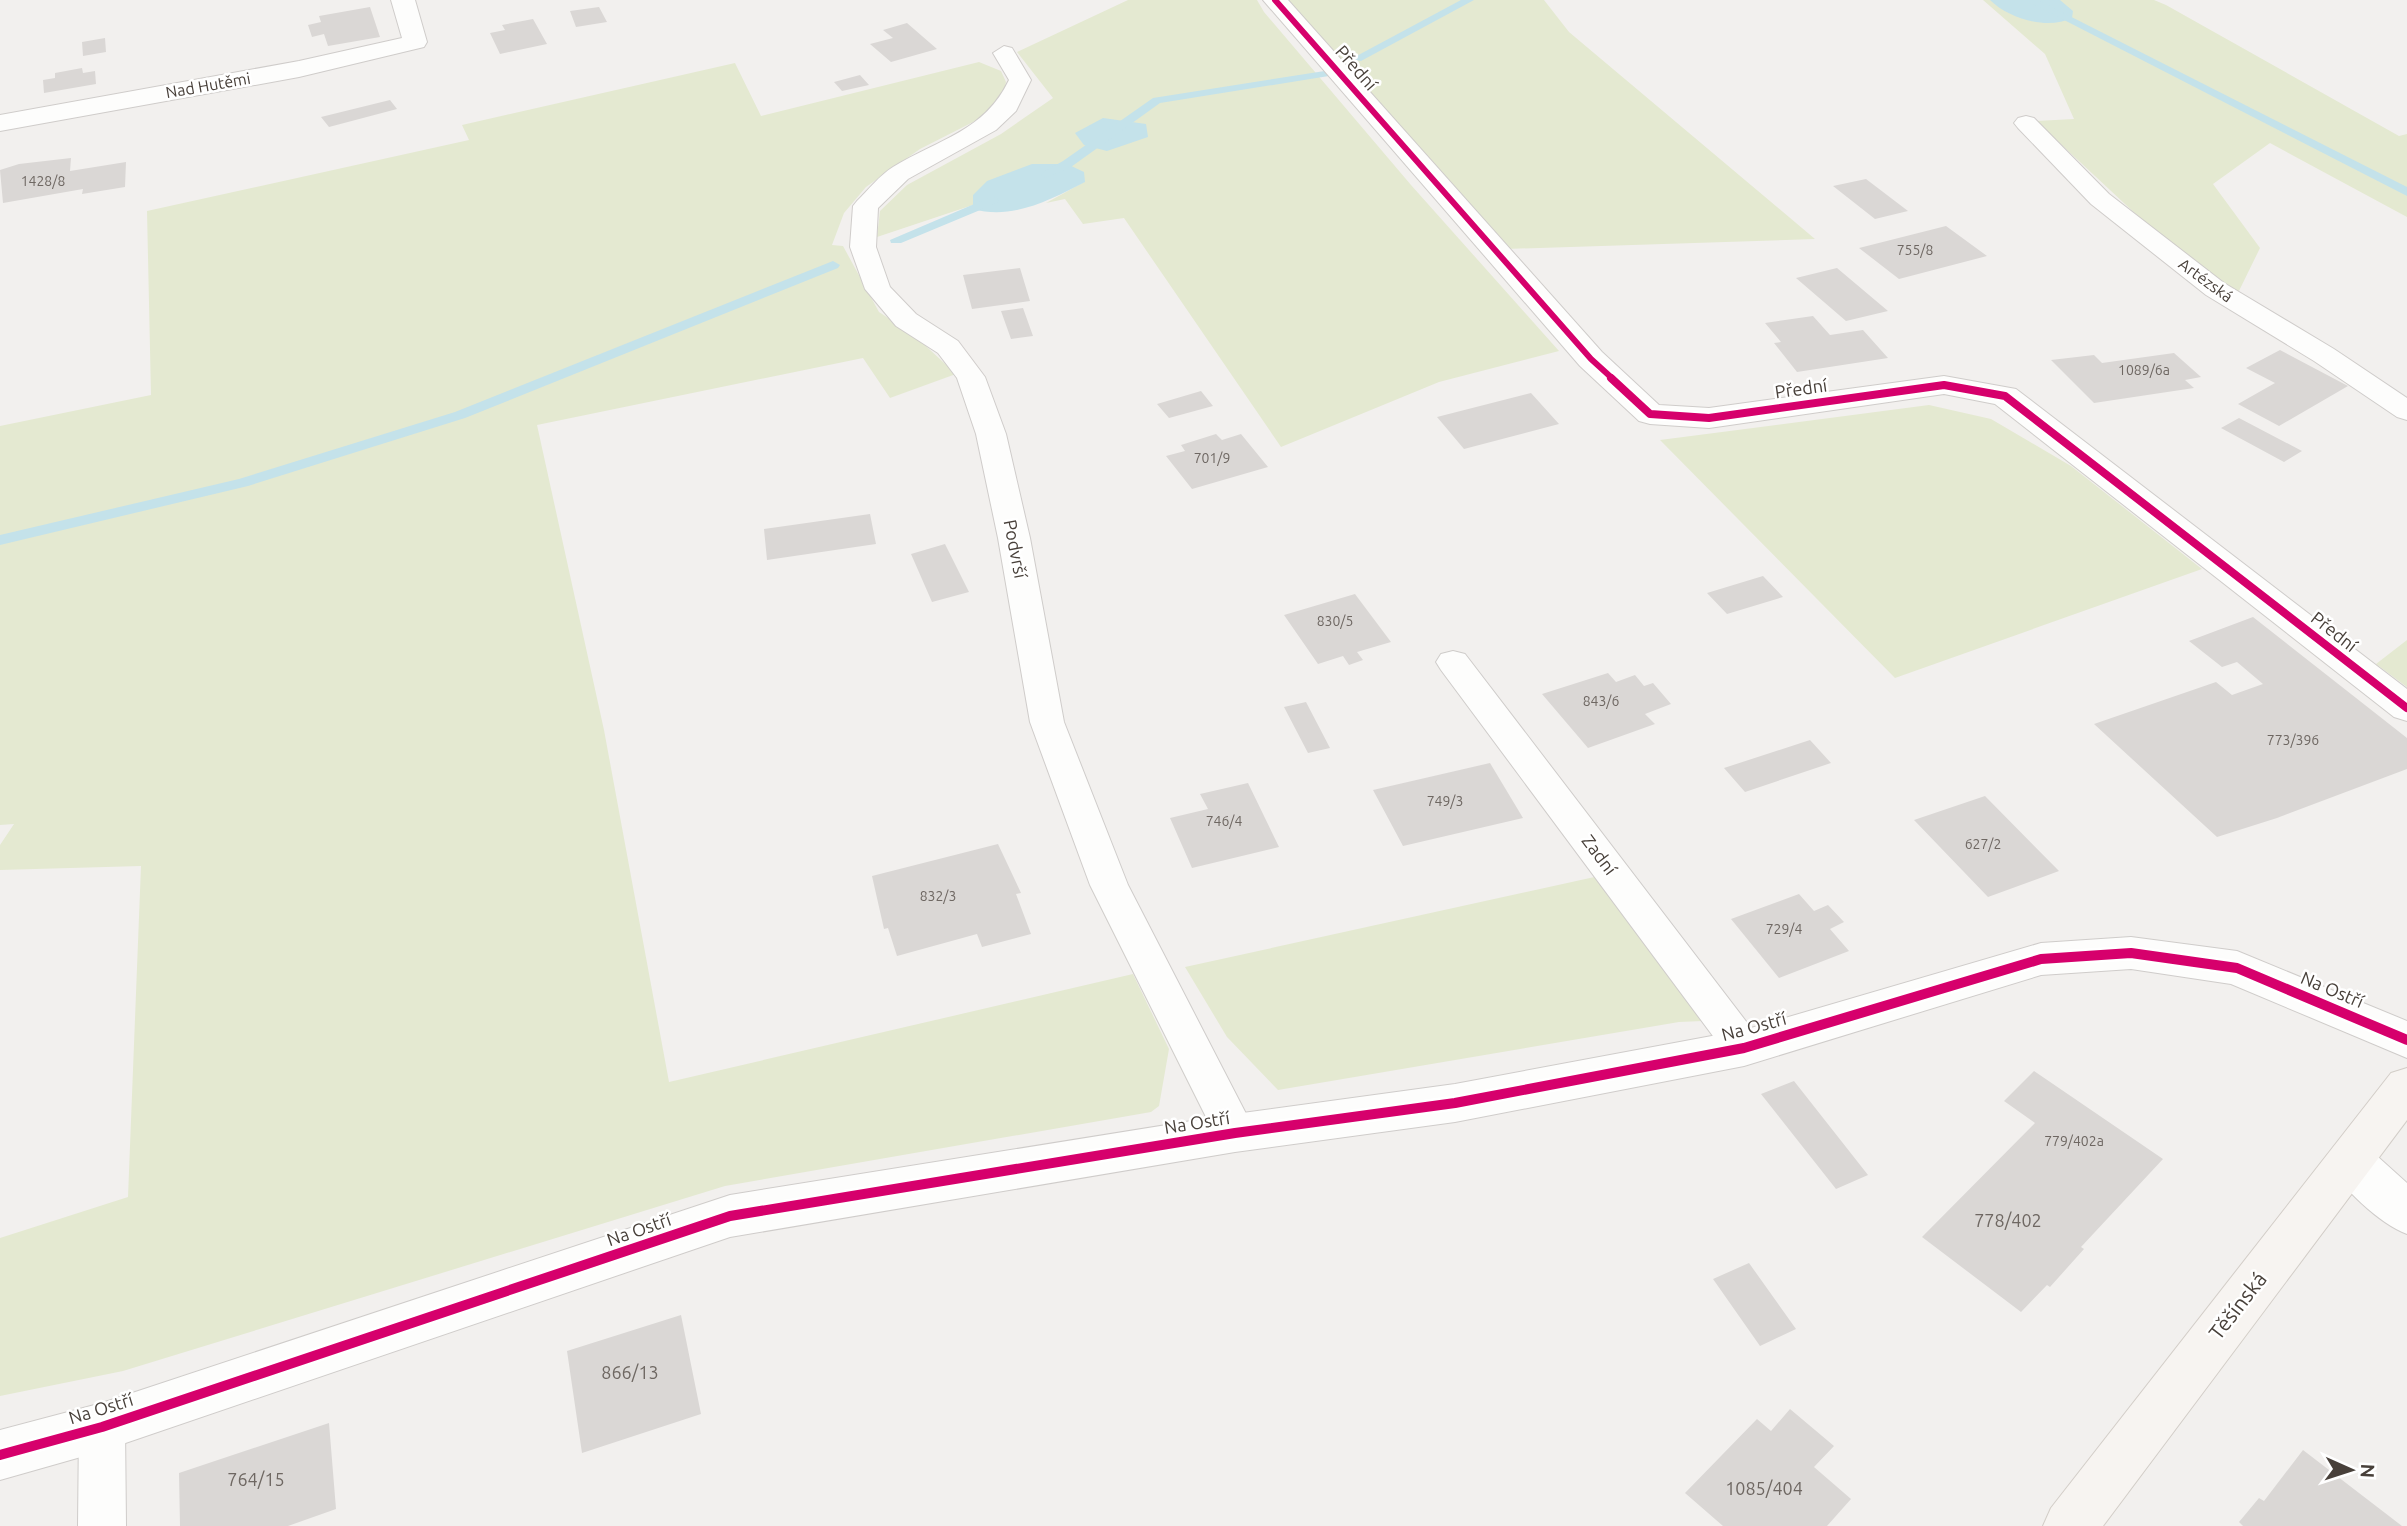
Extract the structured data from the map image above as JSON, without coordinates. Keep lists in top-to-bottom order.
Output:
{
  "streets": {
    "main road": ["Těšínská"],
    "street": ["Přední", "Nad Hutěmi", "Na Ostří"],
    "lane": ["Artézská", "Podvrší", "Zadní"]
  },
  "crossings": [
    ["Podvrší", "Na Ostří"],
    ["Zadní", "Na Ostří"]
  ],
  "house_numbers": [
    "1428/8",
    "755/8",
    "1089/6a",
    "701/9",
    "830/5",
    "843/6",
    "773/396",
    "749/3",
    "746/4",
    "627/2",
    "832/3",
    "729/4",
    "779/402a",
    "778/402",
    "866/13",
    "764/15",
    "1085/404"
  ],
  "north": "right"
}
